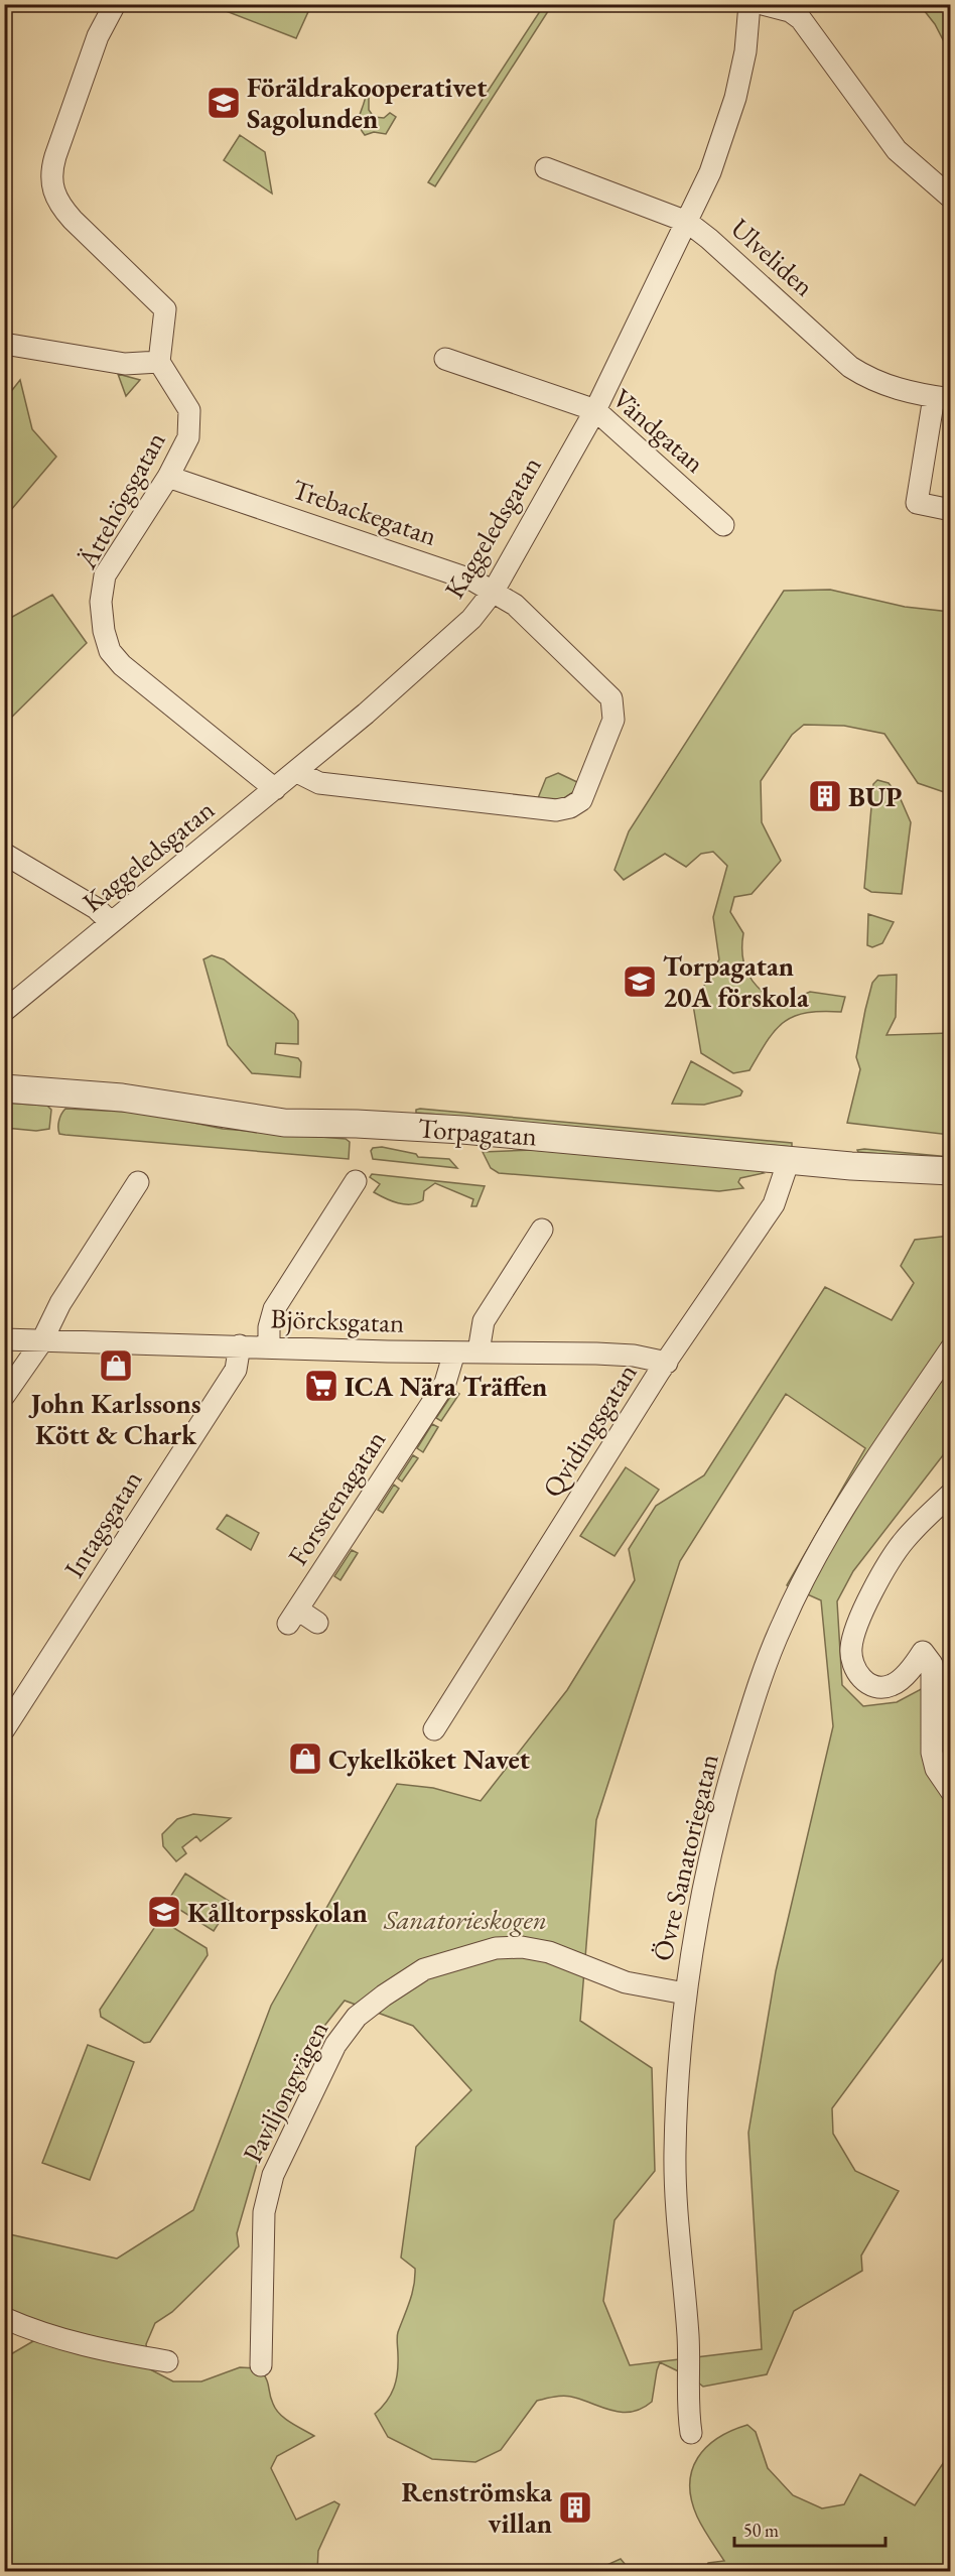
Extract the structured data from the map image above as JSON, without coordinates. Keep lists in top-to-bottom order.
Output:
{
  "streets": {
    "street": [
      "Ulveliden",
      "Vändgatan",
      "Ättehögsgatan",
      "Trebackegatan",
      "Kaggeledsgatan",
      "Torpagatan",
      "Björcksgatan",
      "Qvidingsgatan",
      "Forsstenagatan",
      "Intagsgatan",
      "Övre Sanatoriegatan",
      "Paviljongvägen"
    ]
  },
  "crossings": [
    ["Ulveliden", "Kaggeledsgatan"],
    ["Vändgatan", "Kaggeledsgatan"],
    ["Ättehögsgatan", "Trebackegatan"],
    ["Ättehögsgatan", "Kaggeledsgatan"],
    ["Trebackegatan", "Kaggeledsgatan"],
    ["Torpagatan", "Qvidingsgatan"],
    ["Björcksgatan", "Qvidingsgatan"],
    ["Björcksgatan", "Forsstenagatan"],
    ["Björcksgatan", "Intagsgatan"],
    ["Övre Sanatoriegatan", "Paviljongvägen"]
  ],
  "parks": ["Sanatorieskogen"],
  "places": {
    "school or university": ["Föräldrakooperativet Sagolunden", "Torpagatan 20A förskola", "Kålltorpsskolan"],
    "building": ["BUP", "Renströmska villan"],
    "shop": ["John Karlssons Kött & Chark", "Cykelköket Navet"],
    "supermarket": ["ICA Nära Träffen"]
  },
  "scale_bar": "50 m"
}
